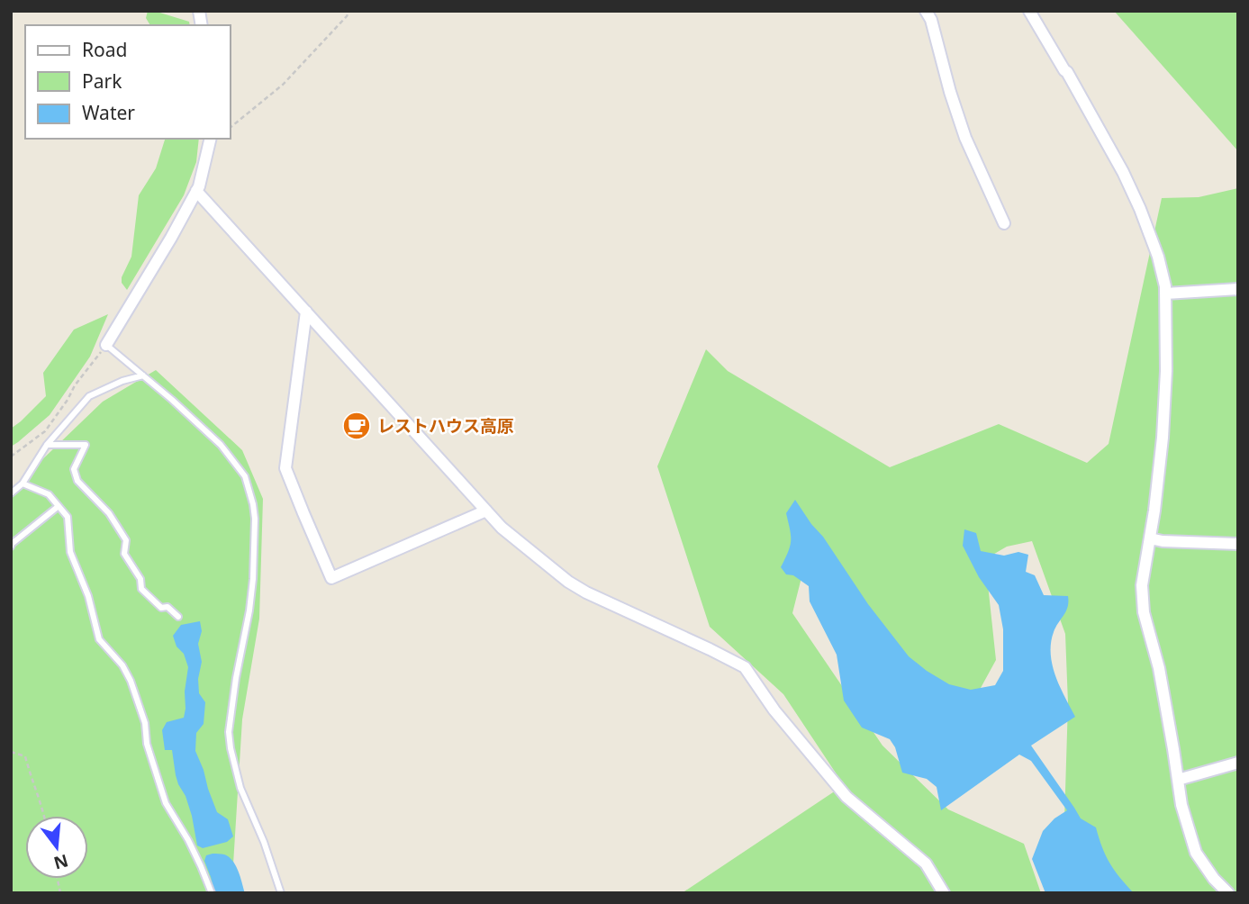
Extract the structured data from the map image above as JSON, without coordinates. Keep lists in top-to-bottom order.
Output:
{
  "places": {
    "cafe": ["レストハウス高原"]
  },
  "legend": ["Road", "Park", "Water"],
  "north": "bottom"
}
